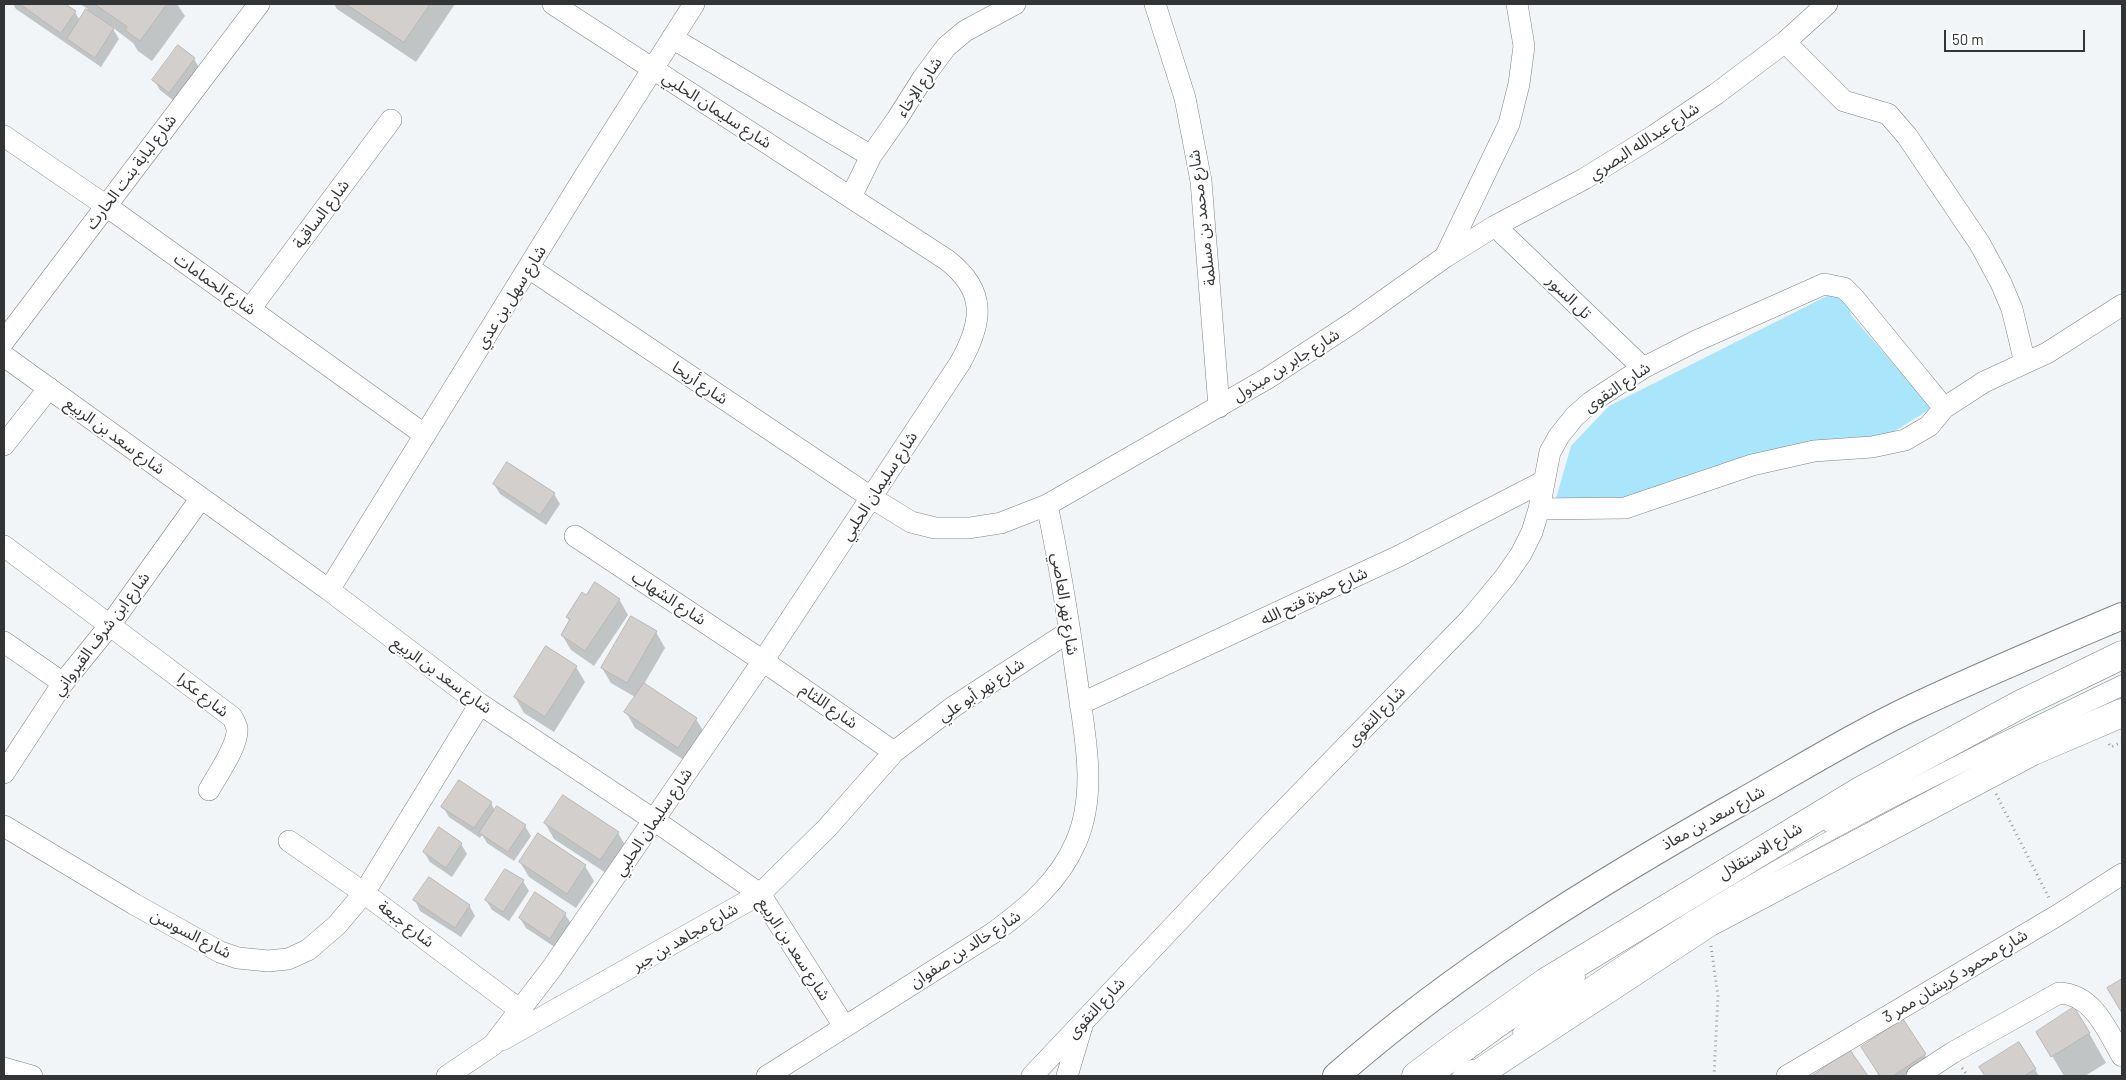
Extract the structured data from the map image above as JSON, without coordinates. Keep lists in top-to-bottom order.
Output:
{
  "streets": {
    "highway": ["شارع الاستقلال"],
    "street": [
      "شارع الإخاء",
      "شارع سليمان الحلبي",
      "شارع عبدالله البصري",
      "شارع لبابة بنت الحارث",
      "شارع الساقية",
      "شارع محمد بن مسلمة",
      "شارع الحمامات",
      "شارع سهل بن عدي",
      "تل السور",
      "شارع جابر بن مبذول",
      "شارع أريحا",
      "شارع التقوى",
      "شارع سعد بن الربيع",
      "شارع حمزة فتح الله",
      "شارع الشهاب",
      "شارع نهر العاصي",
      "شارع ابن شرف القيرواني",
      "شارع نهر أبو علي",
      "شارع عكرا",
      "شارع اللثام",
      "شارع سعد بن معاذ",
      "شارع جبعة",
      "شارع السوسن",
      "شارع مجاهد بن جبر",
      "شارع خالد بن صفوان",
      "شارع محمود كريشان ممر 3"
    ]
  },
  "crossings": [
    ["شارع الإخاء", "شارع سليمان الحلبي"],
    ["شارع سليمان الحلبي", "شارع سهل بن عدي"],
    ["شارع سليمان الحلبي", "شارع جابر بن مبذول"],
    ["شارع سليمان الحلبي", "شارع أريحا"],
    ["شارع سليمان الحلبي", "شارع سعد بن الربيع"],
    ["شارع سليمان الحلبي", "شارع الشهاب"],
    ["شارع سليمان الحلبي", "شارع اللثام"],
    ["شارع سليمان الحلبي", "شارع جبعة"],
    ["شارع سليمان الحلبي", "شارع مجاهد بن جبر"],
    ["شارع عبدالله البصري", "تل السور"],
    ["شارع عبدالله البصري", "شارع جابر بن مبذول"],
    ["شارع لبابة بنت الحارث", "شارع الحمامات"],
    ["شارع الساقية", "شارع الحمامات"],
    ["شارع محمد بن مسلمة", "شارع جابر بن مبذول"],
    ["شارع الحمامات", "شارع سهل بن عدي"],
    ["شارع سهل بن عدي", "شارع أريحا"],
    ["شارع سهل بن عدي", "شارع سعد بن الربيع"],
    ["تل السور", "شارع التقوى"],
    ["شارع جابر بن مبذول", "شارع أريحا"],
    ["شارع جابر بن مبذول", "شارع نهر العاصي"],
    ["شارع التقوى", "شارع حمزة فتح الله"],
    ["شارع سعد بن الربيع", "شارع ابن شرف القيرواني"],
    ["شارع سعد بن الربيع", "شارع السوسن"],
    ["شارع سعد بن الربيع", "شارع مجاهد بن جبر"],
    ["شارع سعد بن الربيع", "شارع خالد بن صفوان"],
    ["شارع حمزة فتح الله", "شارع نهر العاصي"],
    ["شارع حمزة فتح الله", "شارع خالد بن صفوان"],
    ["شارع الشهاب", "شارع اللثام"],
    ["شارع نهر العاصي", "شارع نهر أبو علي"],
    ["شارع نهر العاصي", "شارع خالد بن صفوان"],
    ["شارع ابن شرف القيرواني", "شارع عكرا"],
    ["شارع نهر أبو علي", "شارع اللثام"],
    ["شارع نهر أبو علي", "شارع مجاهد بن جبر"],
    ["شارع اللثام", "شارع مجاهد بن جبر"],
    ["شارع جبعة", "شارع السوسن"]
  ],
  "scale_bar": "50 m"
}
